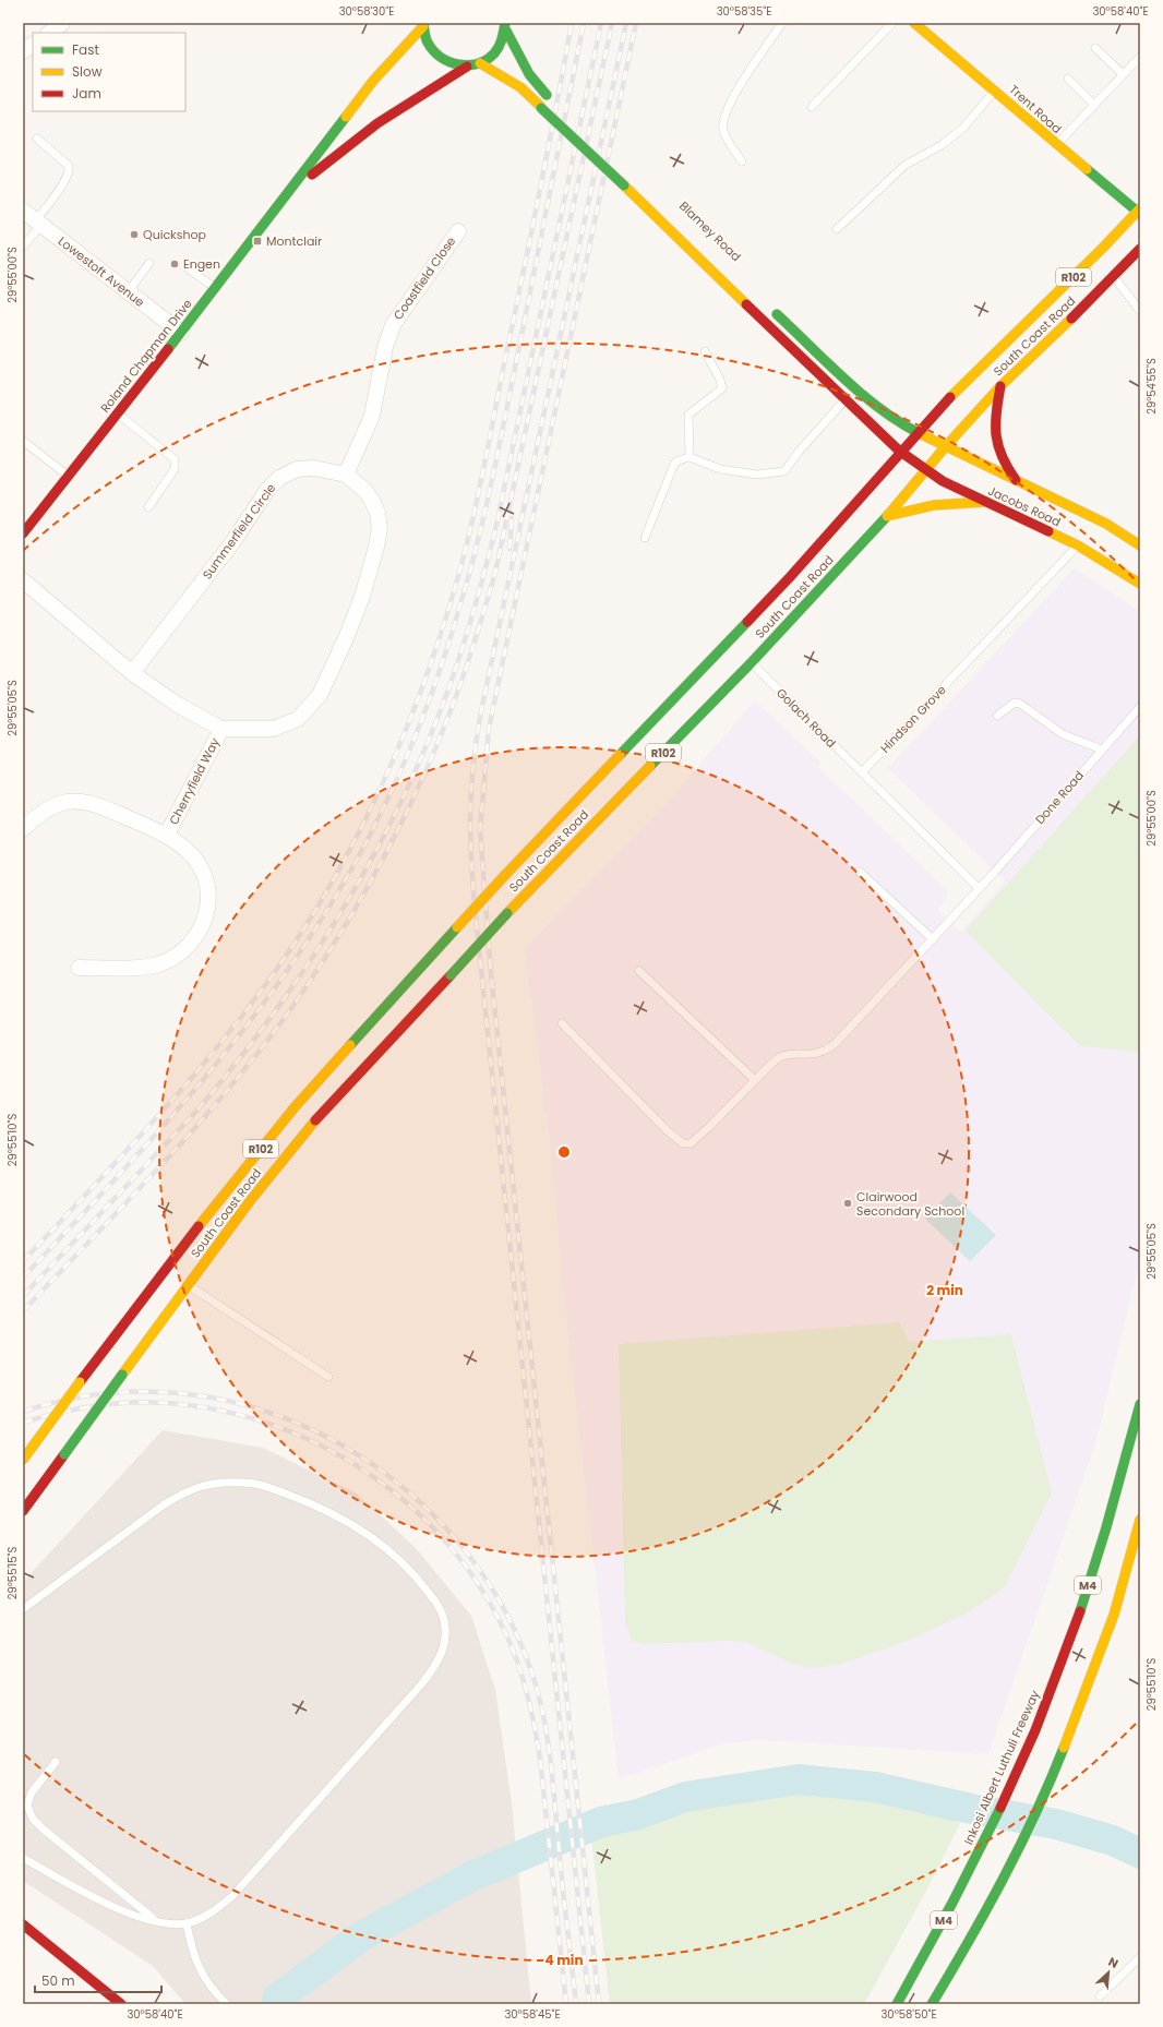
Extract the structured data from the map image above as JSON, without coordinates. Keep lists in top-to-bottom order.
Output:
{
  "streets": {
    "main road": [
      "Trent Road",
      "R102",
      "South Coast Road",
      "Roland Chapman Drive",
      "Jacobs Road",
      "M4",
      "Inkosi Albert Luthuli Freeway"
    ],
    "street": [
      "Lowestoft Avenue",
      "Coastfield Close",
      "Summerfield Circle",
      "Cherryfield Way"
    ],
    "lane": ["Golach Road", "Hindson Grove", "Done Road"]
  },
  "crossings": [
    ["Trent Road", "South Coast Road"],
    ["Lowestoft Avenue", "Roland Chapman Drive"],
    ["Coastfield Close", "Summerfield Circle"],
    ["South Coast Road", "Jacobs Road"],
    ["South Coast Road", "Golach Road"],
    ["Jacobs Road", "Hindson Grove"],
    ["Summerfield Circle", "Cherryfield Way"],
    ["Golach Road", "Hindson Grove"]
  ],
  "places": {
    "other": ["Quickshop", "Engen", "Clairwood Secondary School"],
    "transit": ["Montclair"]
  },
  "legend": ["Fast", "Slow", "Jam"],
  "scale_bar": "50 m",
  "north": "top right",
  "coordinates": [
    "30°58'30\"E",
    "30°58'35\"E",
    "30°58'40\"E",
    "29°55'00\"S",
    "29°54'55\"S",
    "29°55'05\"S",
    "29°55'10\"S",
    "29°55'15\"S",
    "30°58'45\"E",
    "30°58'50\"E"
  ],
  "rings": ["2 min", "4 min"]
}
